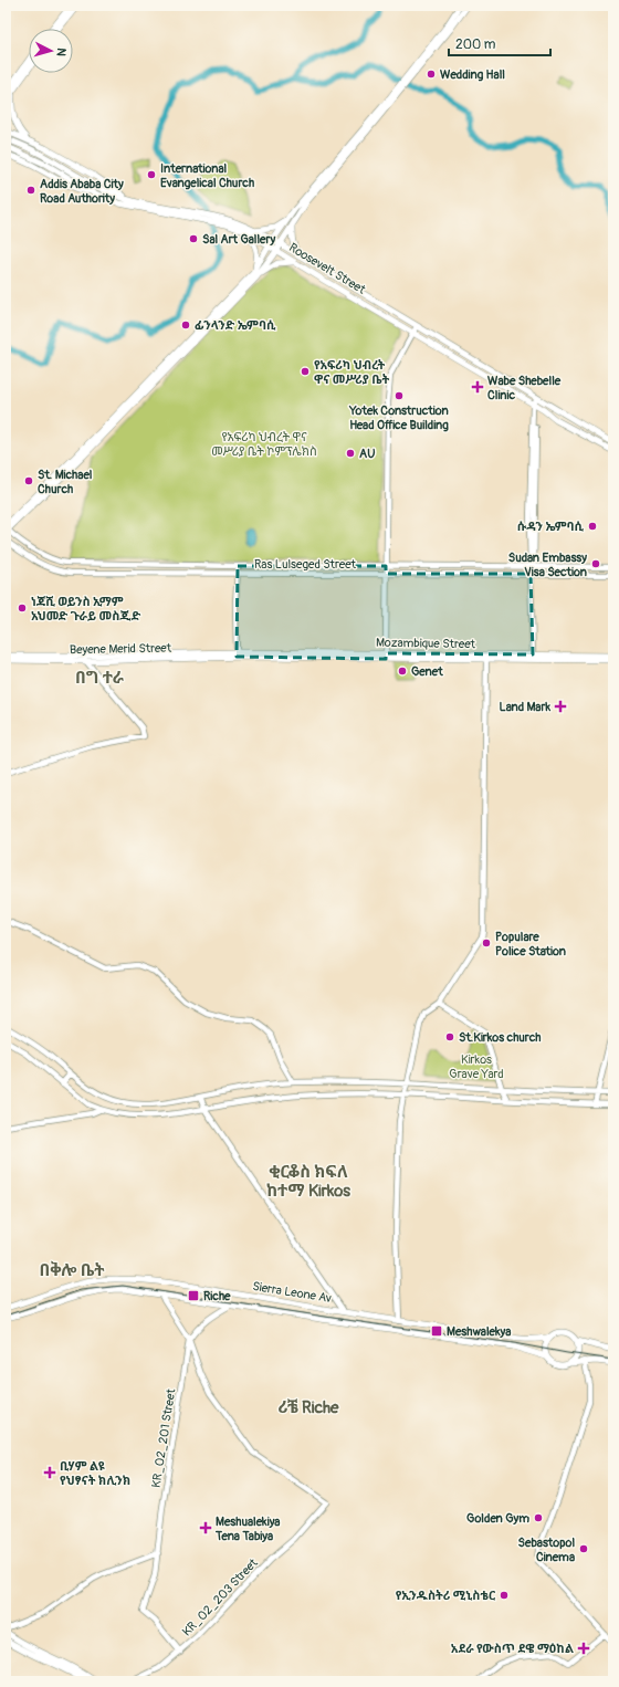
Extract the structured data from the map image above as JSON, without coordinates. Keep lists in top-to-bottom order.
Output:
{
  "streets": {
    "main road": [
      "Roosevelt Street",
      "Mozambique Street",
      "Beyene Merid Street",
      "Sierra Leone Av"
    ],
    "street": ["Ras Lulseged Street", "KR_02_201 Street", "KR_02_203 Street"]
  },
  "crossings": [
    ["Mozambique Street", "Beyene Merid Street"],
    ["Sierra Leone Av", "KR_02_203 Street"],
    ["KR_02_201 Street", "KR_02_203 Street"]
  ],
  "districts": [
    "በግ ተራ",
    "ቂርቆስ ክፍለ ከተማ Kirkos",
    "በቅሎ ቤት",
    "ሪቼ Riche"
  ],
  "parks": ["የአፍሪካ ህብረት ዋና መሥሪያ ቤት ኮምፕሌክስ", "Kirkos Grave Yard"],
  "places": {
    "other": [
      "Wedding Hall",
      "International Evangelical Church",
      "Addis Ababa City Road Authority",
      "Sal Art Gallery",
      "ፊንላንድ ኤምባሲ",
      "የአፍሪካ ህብረት ዋና መሥሪያ ቤት",
      "Yotek Construction Head Office Building",
      "AU",
      "St. Michael Church",
      "ሱዳን ኤምባሲ",
      "Sudan Embassy Visa Section",
      "ነጃሺ ወይንስ ኢማም አህመድ ጉራይ መስጂድ",
      "Genet",
      "Populare Police Station",
      "St.Kirkos church",
      "Golden Gym",
      "Sebastopol Cinema",
      "የኢንዱስትሪ ሚኒስቴር"
    ],
    "health": [
      "Wabe Shebelle Clinic",
      "Land Mark",
      "ቢሃም ልዩ የህፃናት ክሊንክ",
      "Meshualekiya Tena Tabiya",
      "አደራ የውስጥ ደዌ ማዕከል"
    ],
    "transit": ["Riche", "Meshwalekya"]
  },
  "scale_bar": "200 m",
  "north": "right"
}
